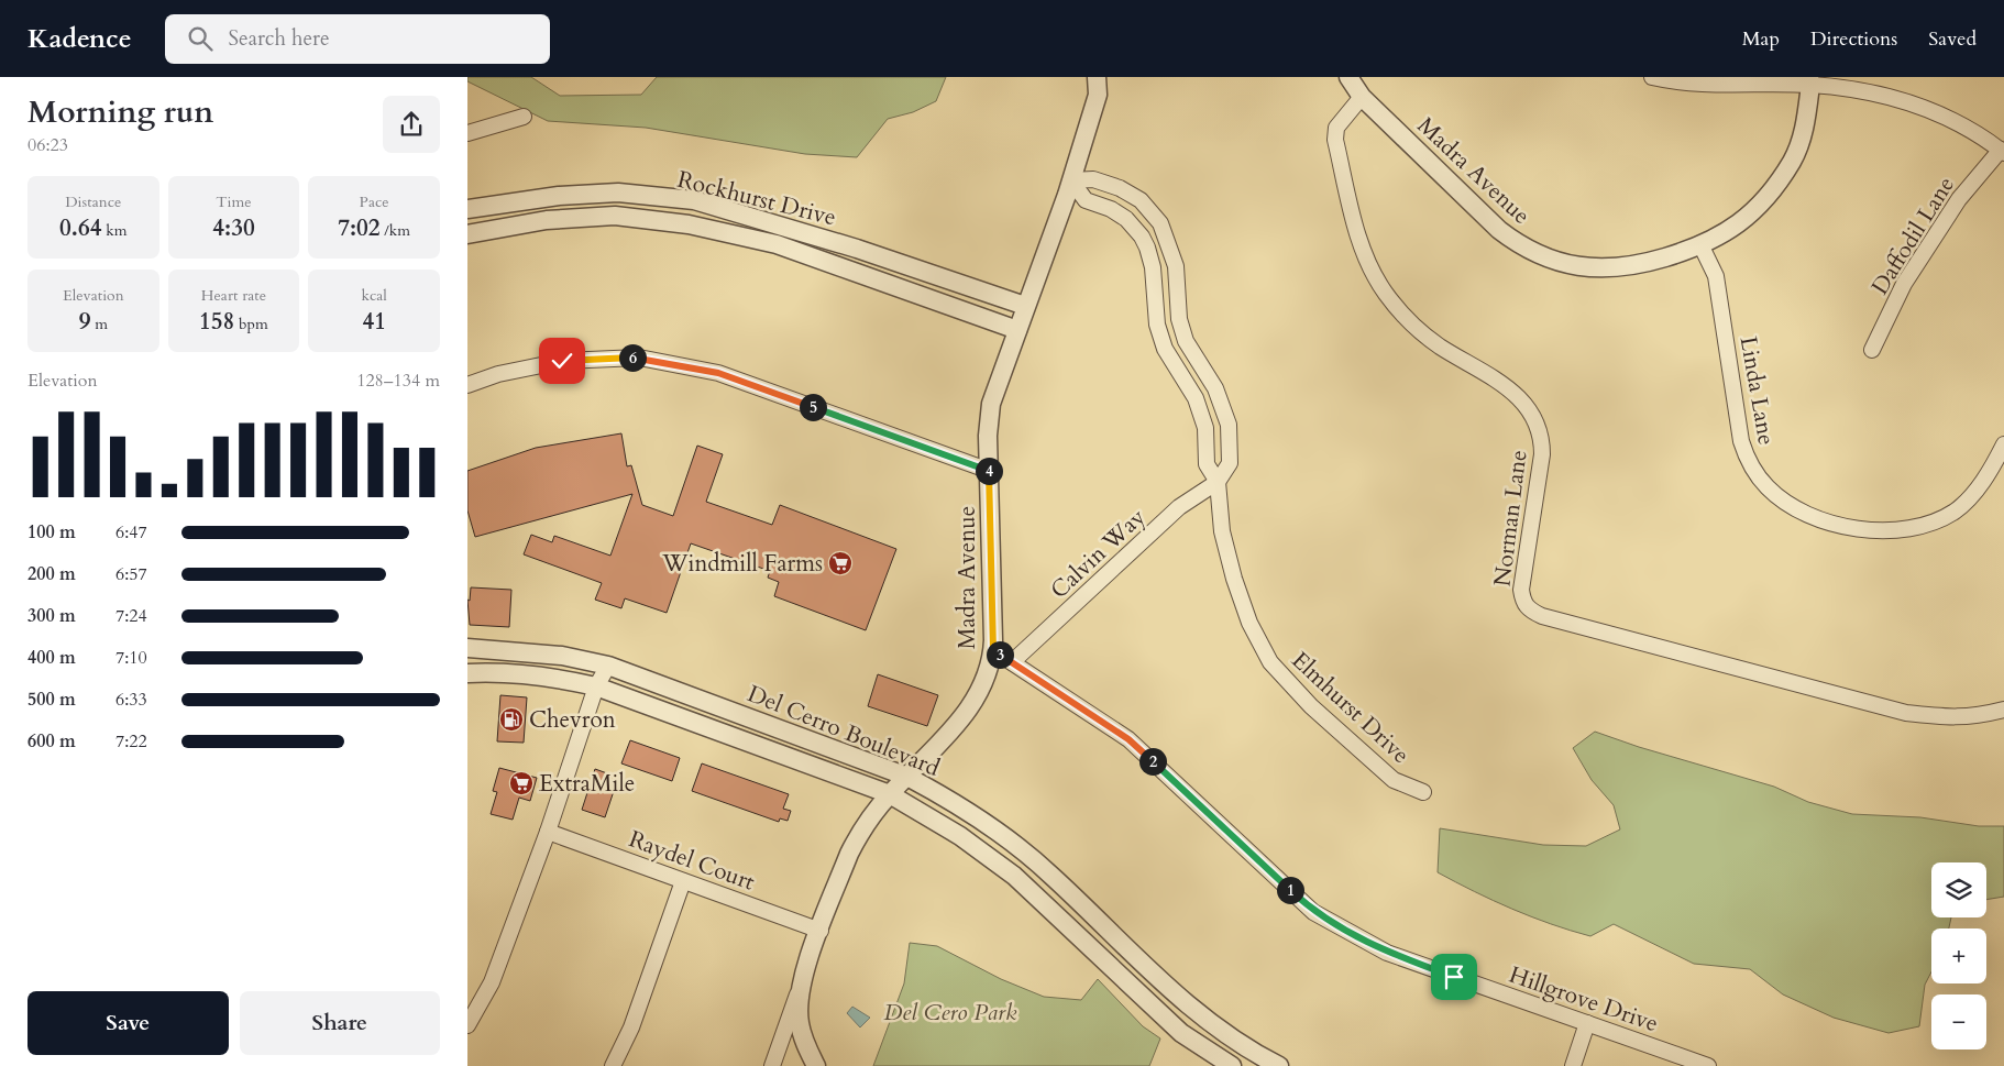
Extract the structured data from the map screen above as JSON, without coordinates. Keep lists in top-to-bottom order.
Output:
{
  "streets": {
    "street": [
      "Madra Avenue",
      "Rockhurst Drive",
      "Daffodil Lane",
      "Linda Lane",
      "Norman Lane",
      "Calvin Way",
      "Elmhurst Drive",
      "Del Cerro Boulevard",
      "Raydel Court",
      "Hillgrove Drive"
    ]
  },
  "crossings": [
    ["Madra Avenue", "Rockhurst Drive"],
    ["Madra Avenue", "Linda Lane"],
    ["Madra Avenue", "Norman Lane"],
    ["Madra Avenue", "Elmhurst Drive"],
    ["Madra Avenue", "Del Cerro Boulevard"],
    ["Madra Avenue", "Raydel Court"],
    ["Madra Avenue", "Hillgrove Drive"],
    ["Calvin Way", "Elmhurst Drive"],
    ["Calvin Way", "Hillgrove Drive"]
  ],
  "parks": ["Del Cero Park"],
  "places": {
    "supermarket": ["Windmill Farms", "ExtraMile"],
    "fuel station": ["Chevron"]
  },
  "page": {
    "header": "Kadence",
    "search": "Search here",
    "nav": ["Map", "Directions", "Saved"],
    "heading": ["Morning run", "06:23"],
    "stats": [
      ["Distance", "0.64 km"],
      ["Time", "4:30"],
      ["Pace", "7:02 /km"],
      ["Elevation", "9 m"],
      ["Heart rate", "158 bpm"],
      ["kcal", "41"]
    ],
    "pins": [
      "6",
      "5",
      "4",
      "3",
      "2",
      "1"
    ],
    "chart": ["Elevation", "128–134 m"],
    "list": [
      {
        "name": "100 m",
        "note": "6:47"
      },
      {
        "name": "200 m",
        "note": "6:57"
      },
      {
        "name": "300 m",
        "note": "7:24"
      },
      {
        "name": "400 m",
        "note": "7:10"
      },
      {
        "name": "500 m",
        "note": "6:33"
      },
      {
        "name": "600 m",
        "note": "7:22"
      }
    ],
    "map_buttons": ["+", "−"],
    "buttons": ["Save", "Share"]
  }
}
